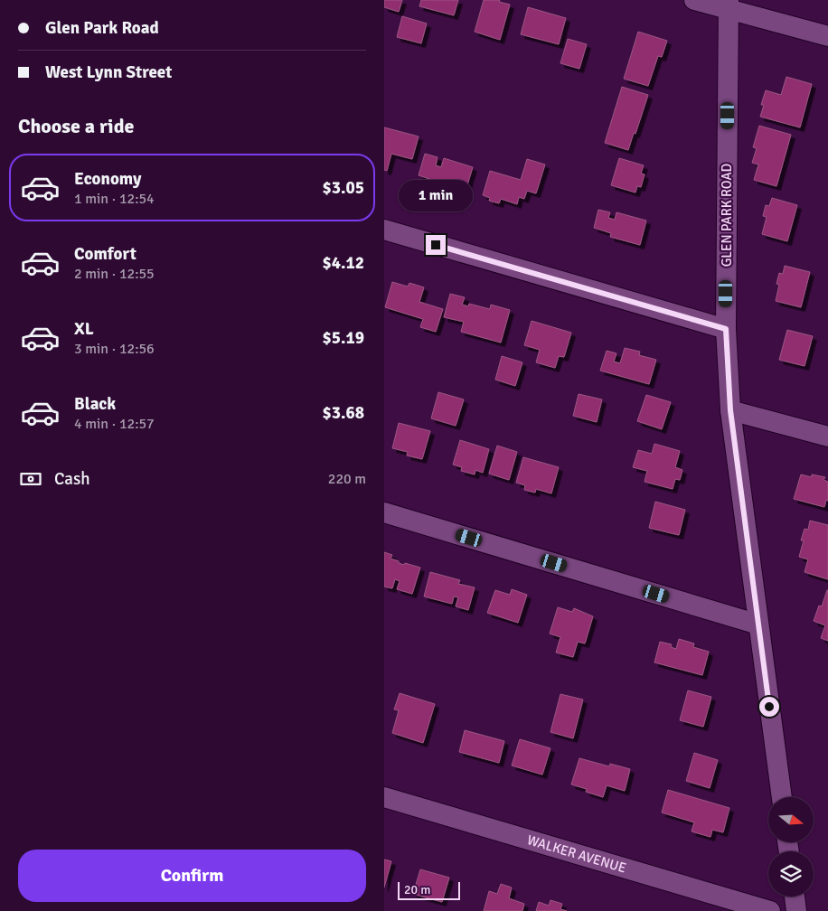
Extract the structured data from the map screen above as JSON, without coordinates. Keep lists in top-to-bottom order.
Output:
{
  "streets": {
    "street": ["GLEN PARK ROAD", "WALKER AVENUE"]
  },
  "scale_bar": "20 m",
  "north": "right",
  "page": {
    "banner": ["Glen Park Road", "West Lynn Street"],
    "heading": "Choose a ride",
    "list": [
      {
        "name": "Economy",
        "note": "1 min · 12:54",
        "value": "$3.05"
      },
      {
        "name": "Comfort",
        "note": "2 min · 12:55",
        "value": "$4.12"
      },
      {
        "name": "XL",
        "note": "3 min · 12:56",
        "value": "$5.19"
      },
      {
        "name": "Black",
        "note": "4 min · 12:57",
        "value": "$3.68"
      }
    ],
    "bubble": "1 min",
    "pay": ["Cash", "220 m"],
    "buttons": "Confirm",
    "scale": "20 m"
  }
}
